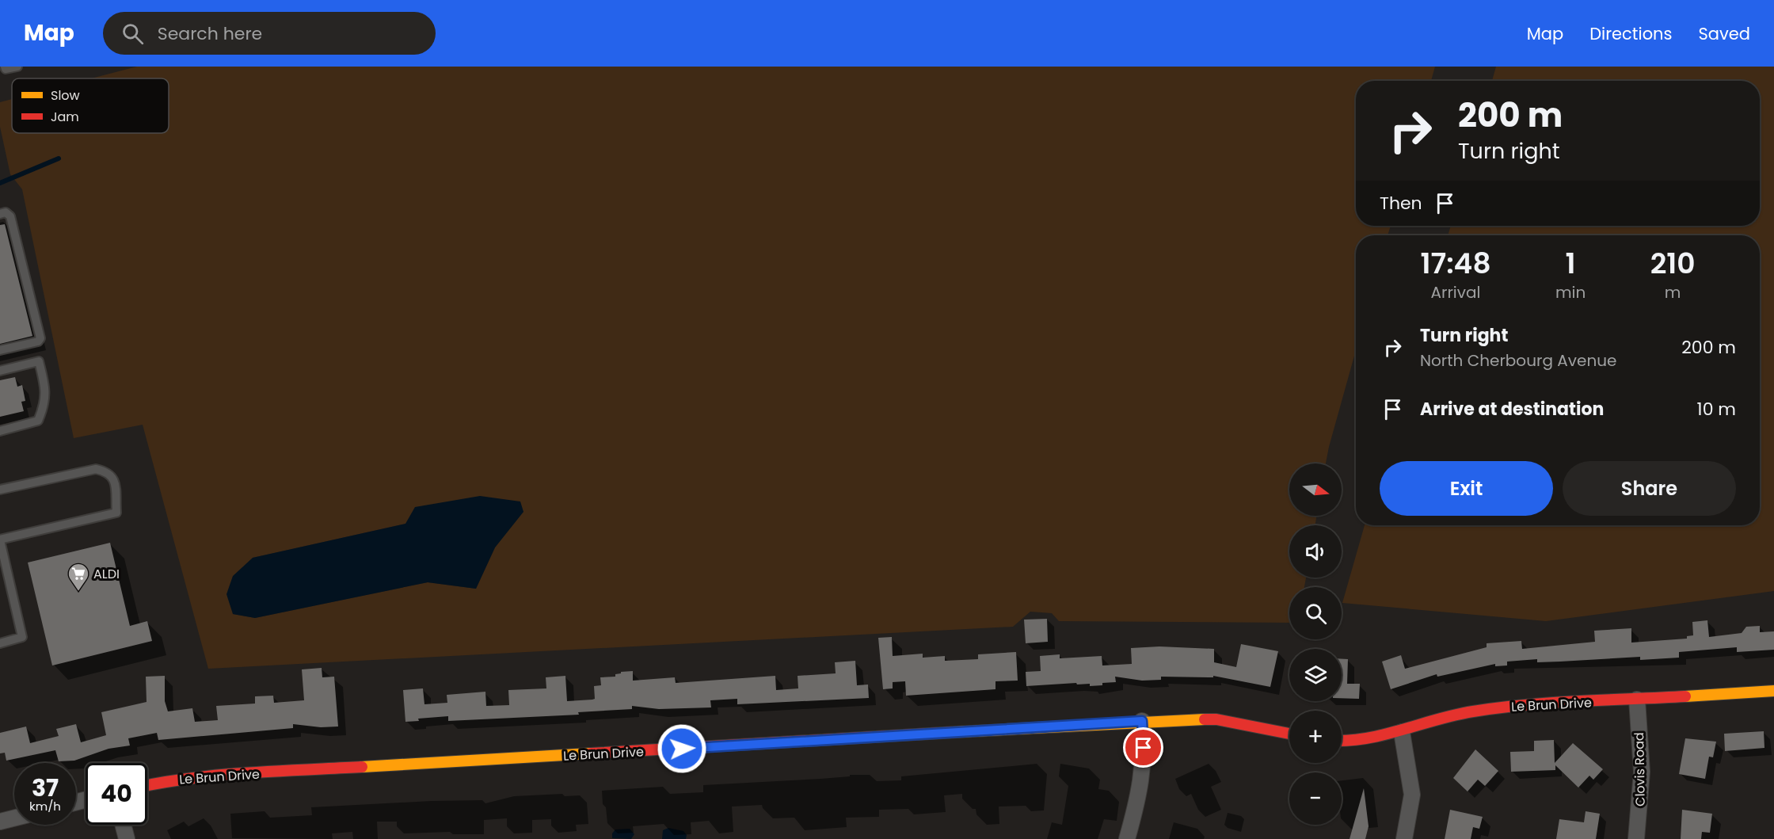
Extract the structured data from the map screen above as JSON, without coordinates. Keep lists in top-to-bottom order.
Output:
{
  "streets": {
    "street": ["Le Brun Drive", "Clovis Road"]
  },
  "crossings": [
    ["Le Brun Drive", "Clovis Road"]
  ],
  "places": {
    "supermarket": ["ALDI"]
  },
  "legend": ["Slow", "Jam"],
  "north": "right",
  "page": {
    "header": "Map",
    "search": "Search here",
    "nav": ["Map", "Directions", "Saved"],
    "turn": ["200 m", "Turn right"],
    "then": "Then",
    "eta": [
      "17:48",
      "Arrival",
      "1",
      "min",
      "210",
      "m"
    ],
    "list": [
      {
        "name": "Turn right",
        "note": "North Cherbourg Avenue",
        "value": "200 m"
      },
      {
        "name": "Arrive at destination",
        "value": "10 m"
      }
    ],
    "buttons": ["Exit", "Share"],
    "map_buttons": ["+", "−"],
    "speed": "37 km/h",
    "limit": "40"
  }
}
